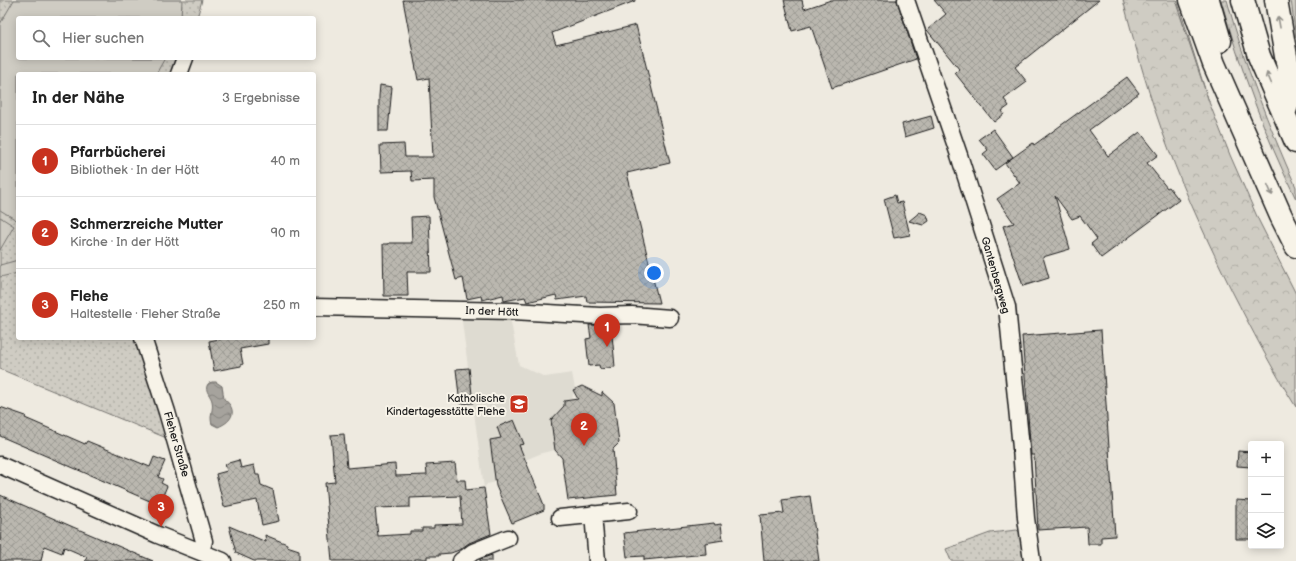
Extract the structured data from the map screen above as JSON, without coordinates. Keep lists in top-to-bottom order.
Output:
{
  "streets": {
    "street": ["Gantenbergweg", "In der Hött", "Fleher Straße"]
  },
  "places": {
    "school or university": ["Katholische Kindertagesstätte Flehe"]
  },
  "page": {
    "search": "Hier suchen",
    "heading": ["In der Nähe", "3 Ergebnisse"],
    "list": [
      {
        "mark": "1",
        "name": "Pfarrbücherei",
        "note": "Bibliothek · In der Hött",
        "value": "40 m"
      },
      {
        "mark": "2",
        "name": "Schmerzreiche Mutter",
        "note": "Kirche · In der Hött",
        "value": "90 m"
      },
      {
        "mark": "3",
        "name": "Flehe",
        "note": "Haltestelle · Fleher Straße",
        "value": "250 m"
      }
    ],
    "pins": ["1", "2", "3"],
    "map_buttons": ["+", "−"]
  }
}
